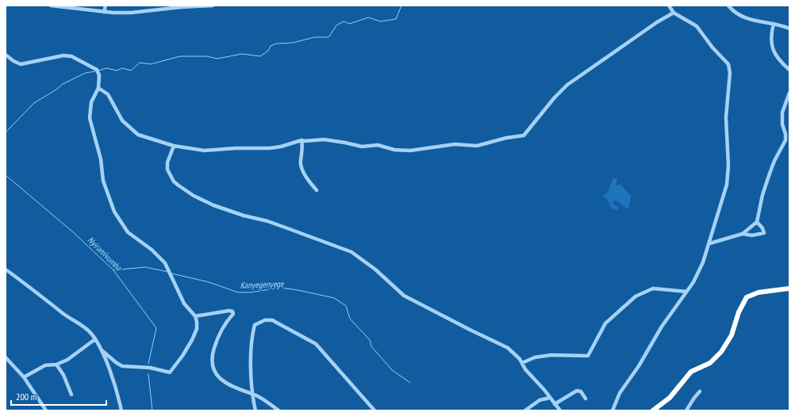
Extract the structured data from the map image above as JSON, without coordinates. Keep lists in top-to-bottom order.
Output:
{
  "water": ["Nyiramivumba", "Kanyegenyege"],
  "scale_bar": "200 m"
}
